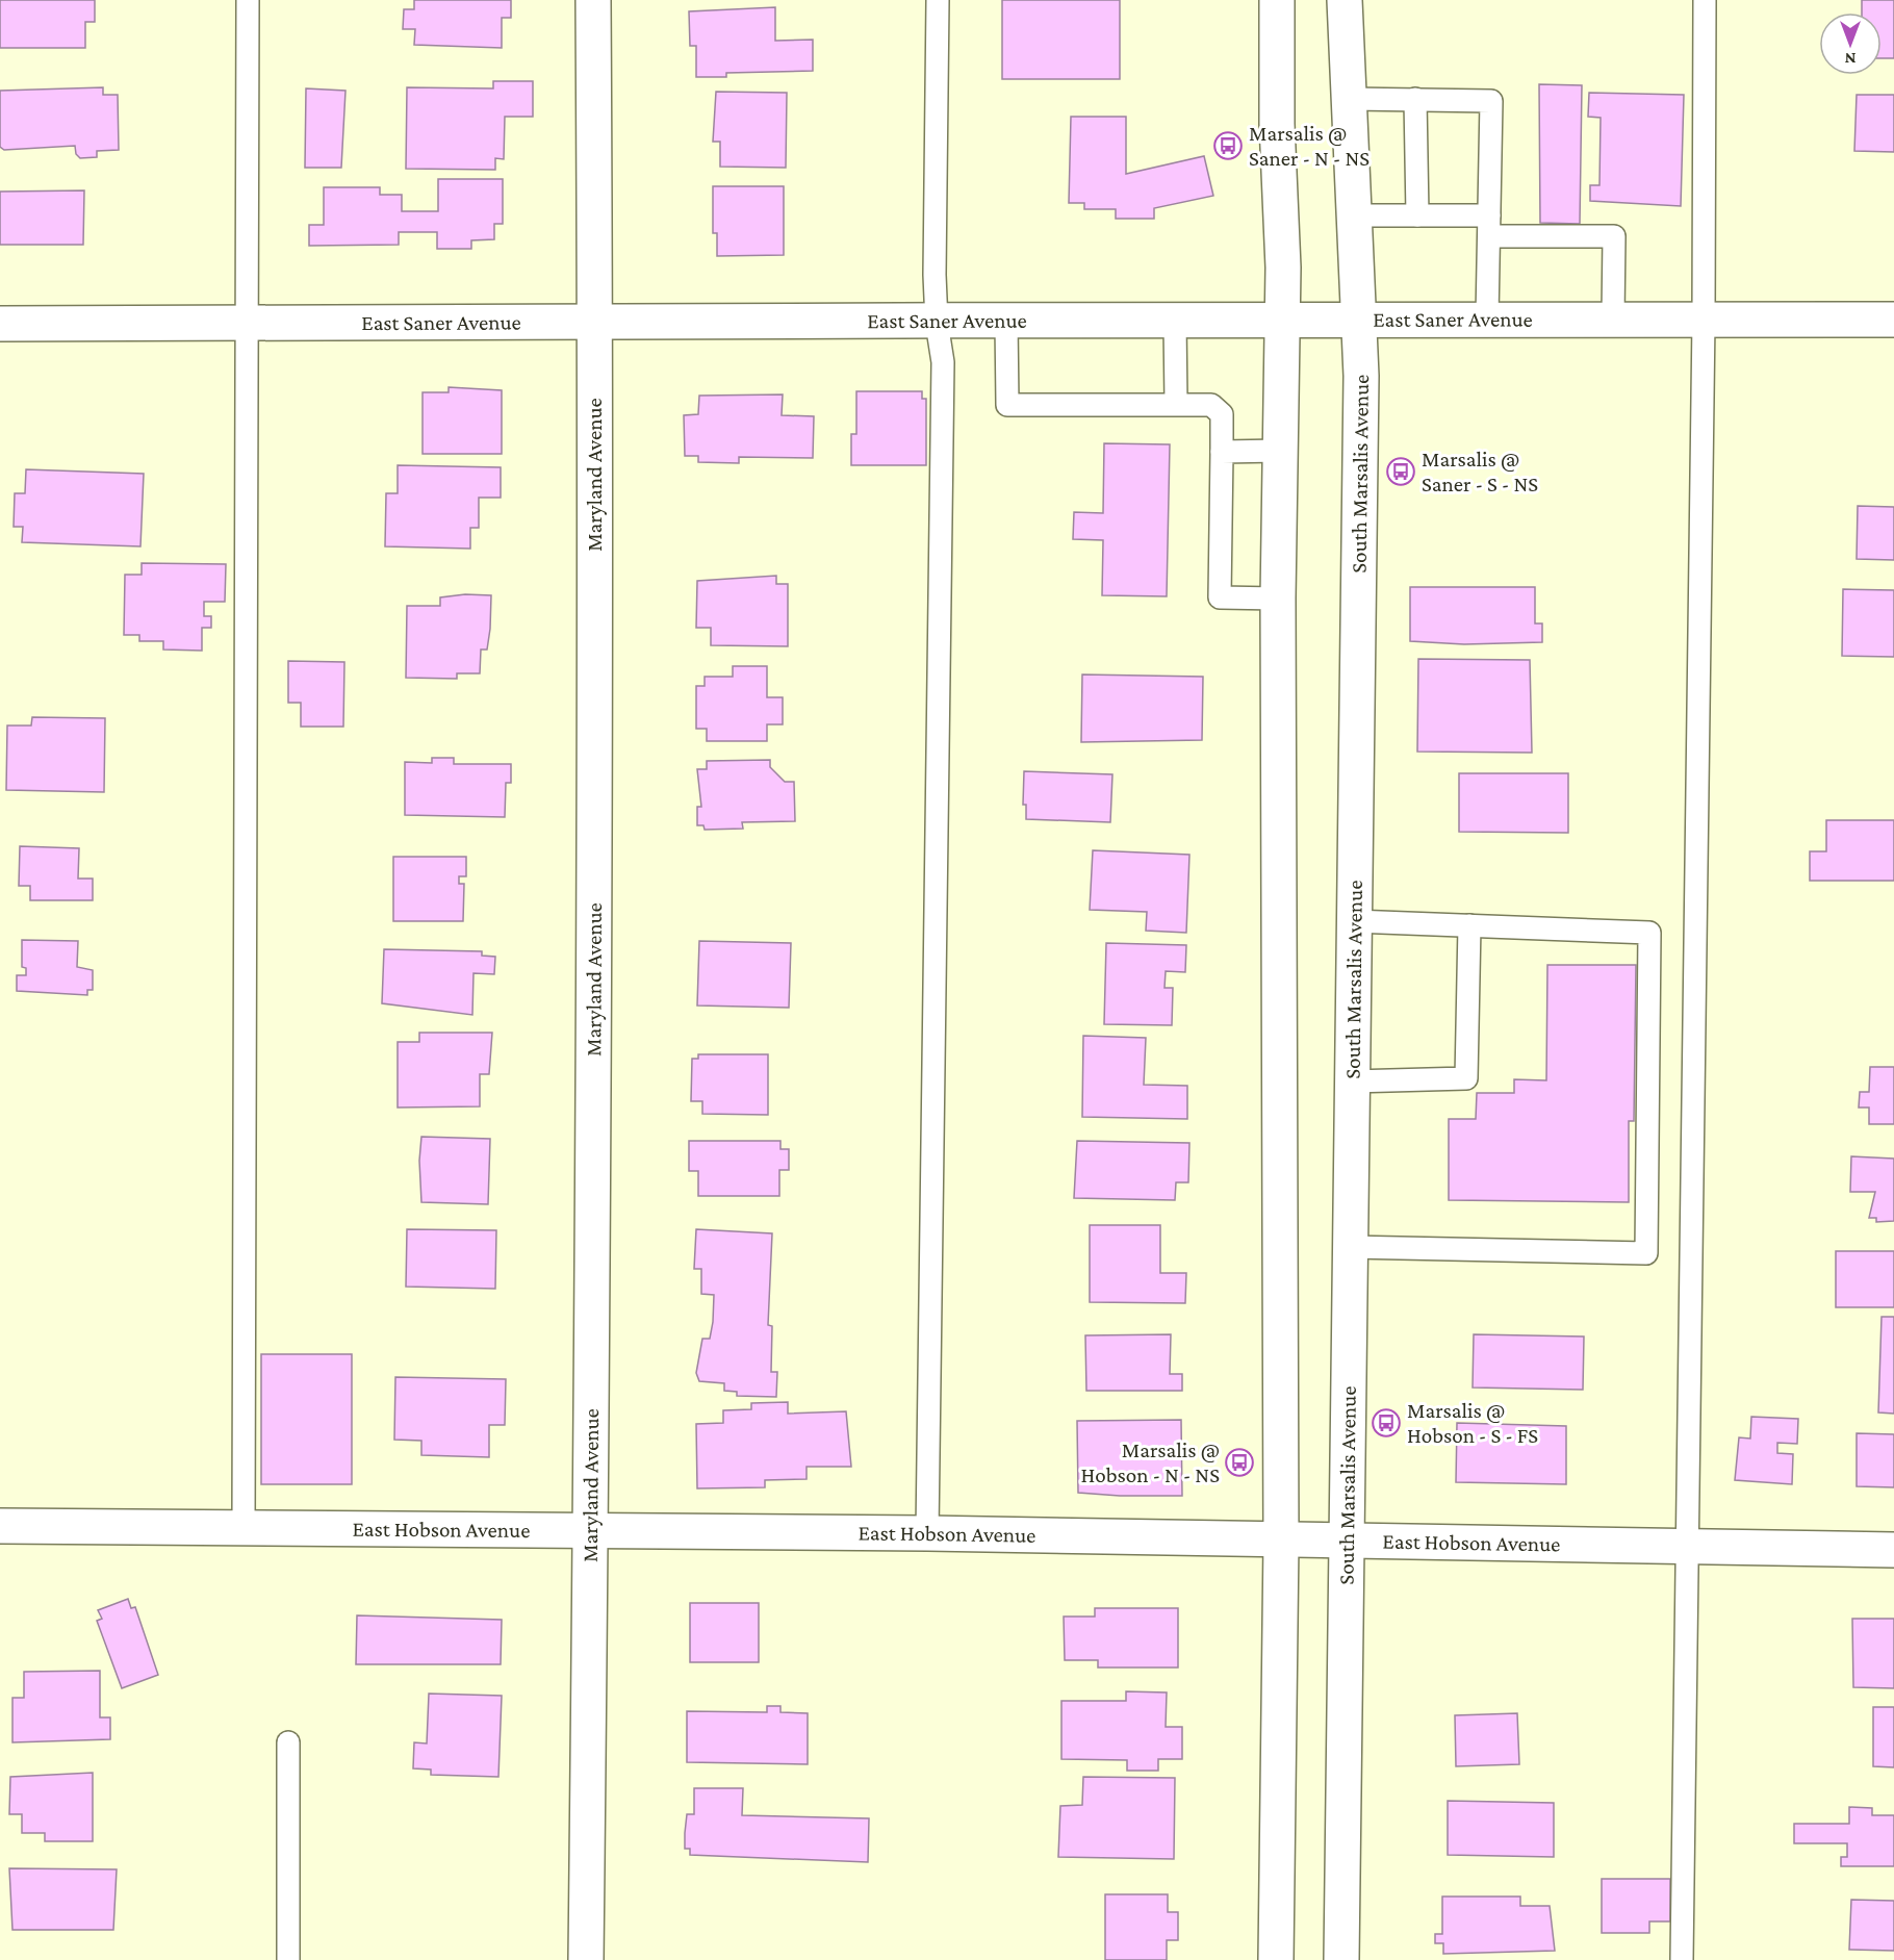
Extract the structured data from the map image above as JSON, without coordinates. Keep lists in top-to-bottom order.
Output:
{
  "streets": {
    "street": [
      "East Saner Avenue",
      "South Marsalis Avenue",
      "Maryland Avenue",
      "East Hobson Avenue"
    ]
  },
  "crossings": [
    ["East Saner Avenue", "South Marsalis Avenue"],
    ["East Saner Avenue", "Maryland Avenue"],
    ["South Marsalis Avenue", "East Hobson Avenue"],
    ["Maryland Avenue", "East Hobson Avenue"]
  ],
  "places": {
    "bus stop": [
      "Marsalis @ Saner - N - NS",
      "Marsalis @ Saner - S - NS",
      "Marsalis @ Hobson - S - FS",
      "Marsalis @ Hobson - N - NS"
    ]
  },
  "north": "bottom"
}
